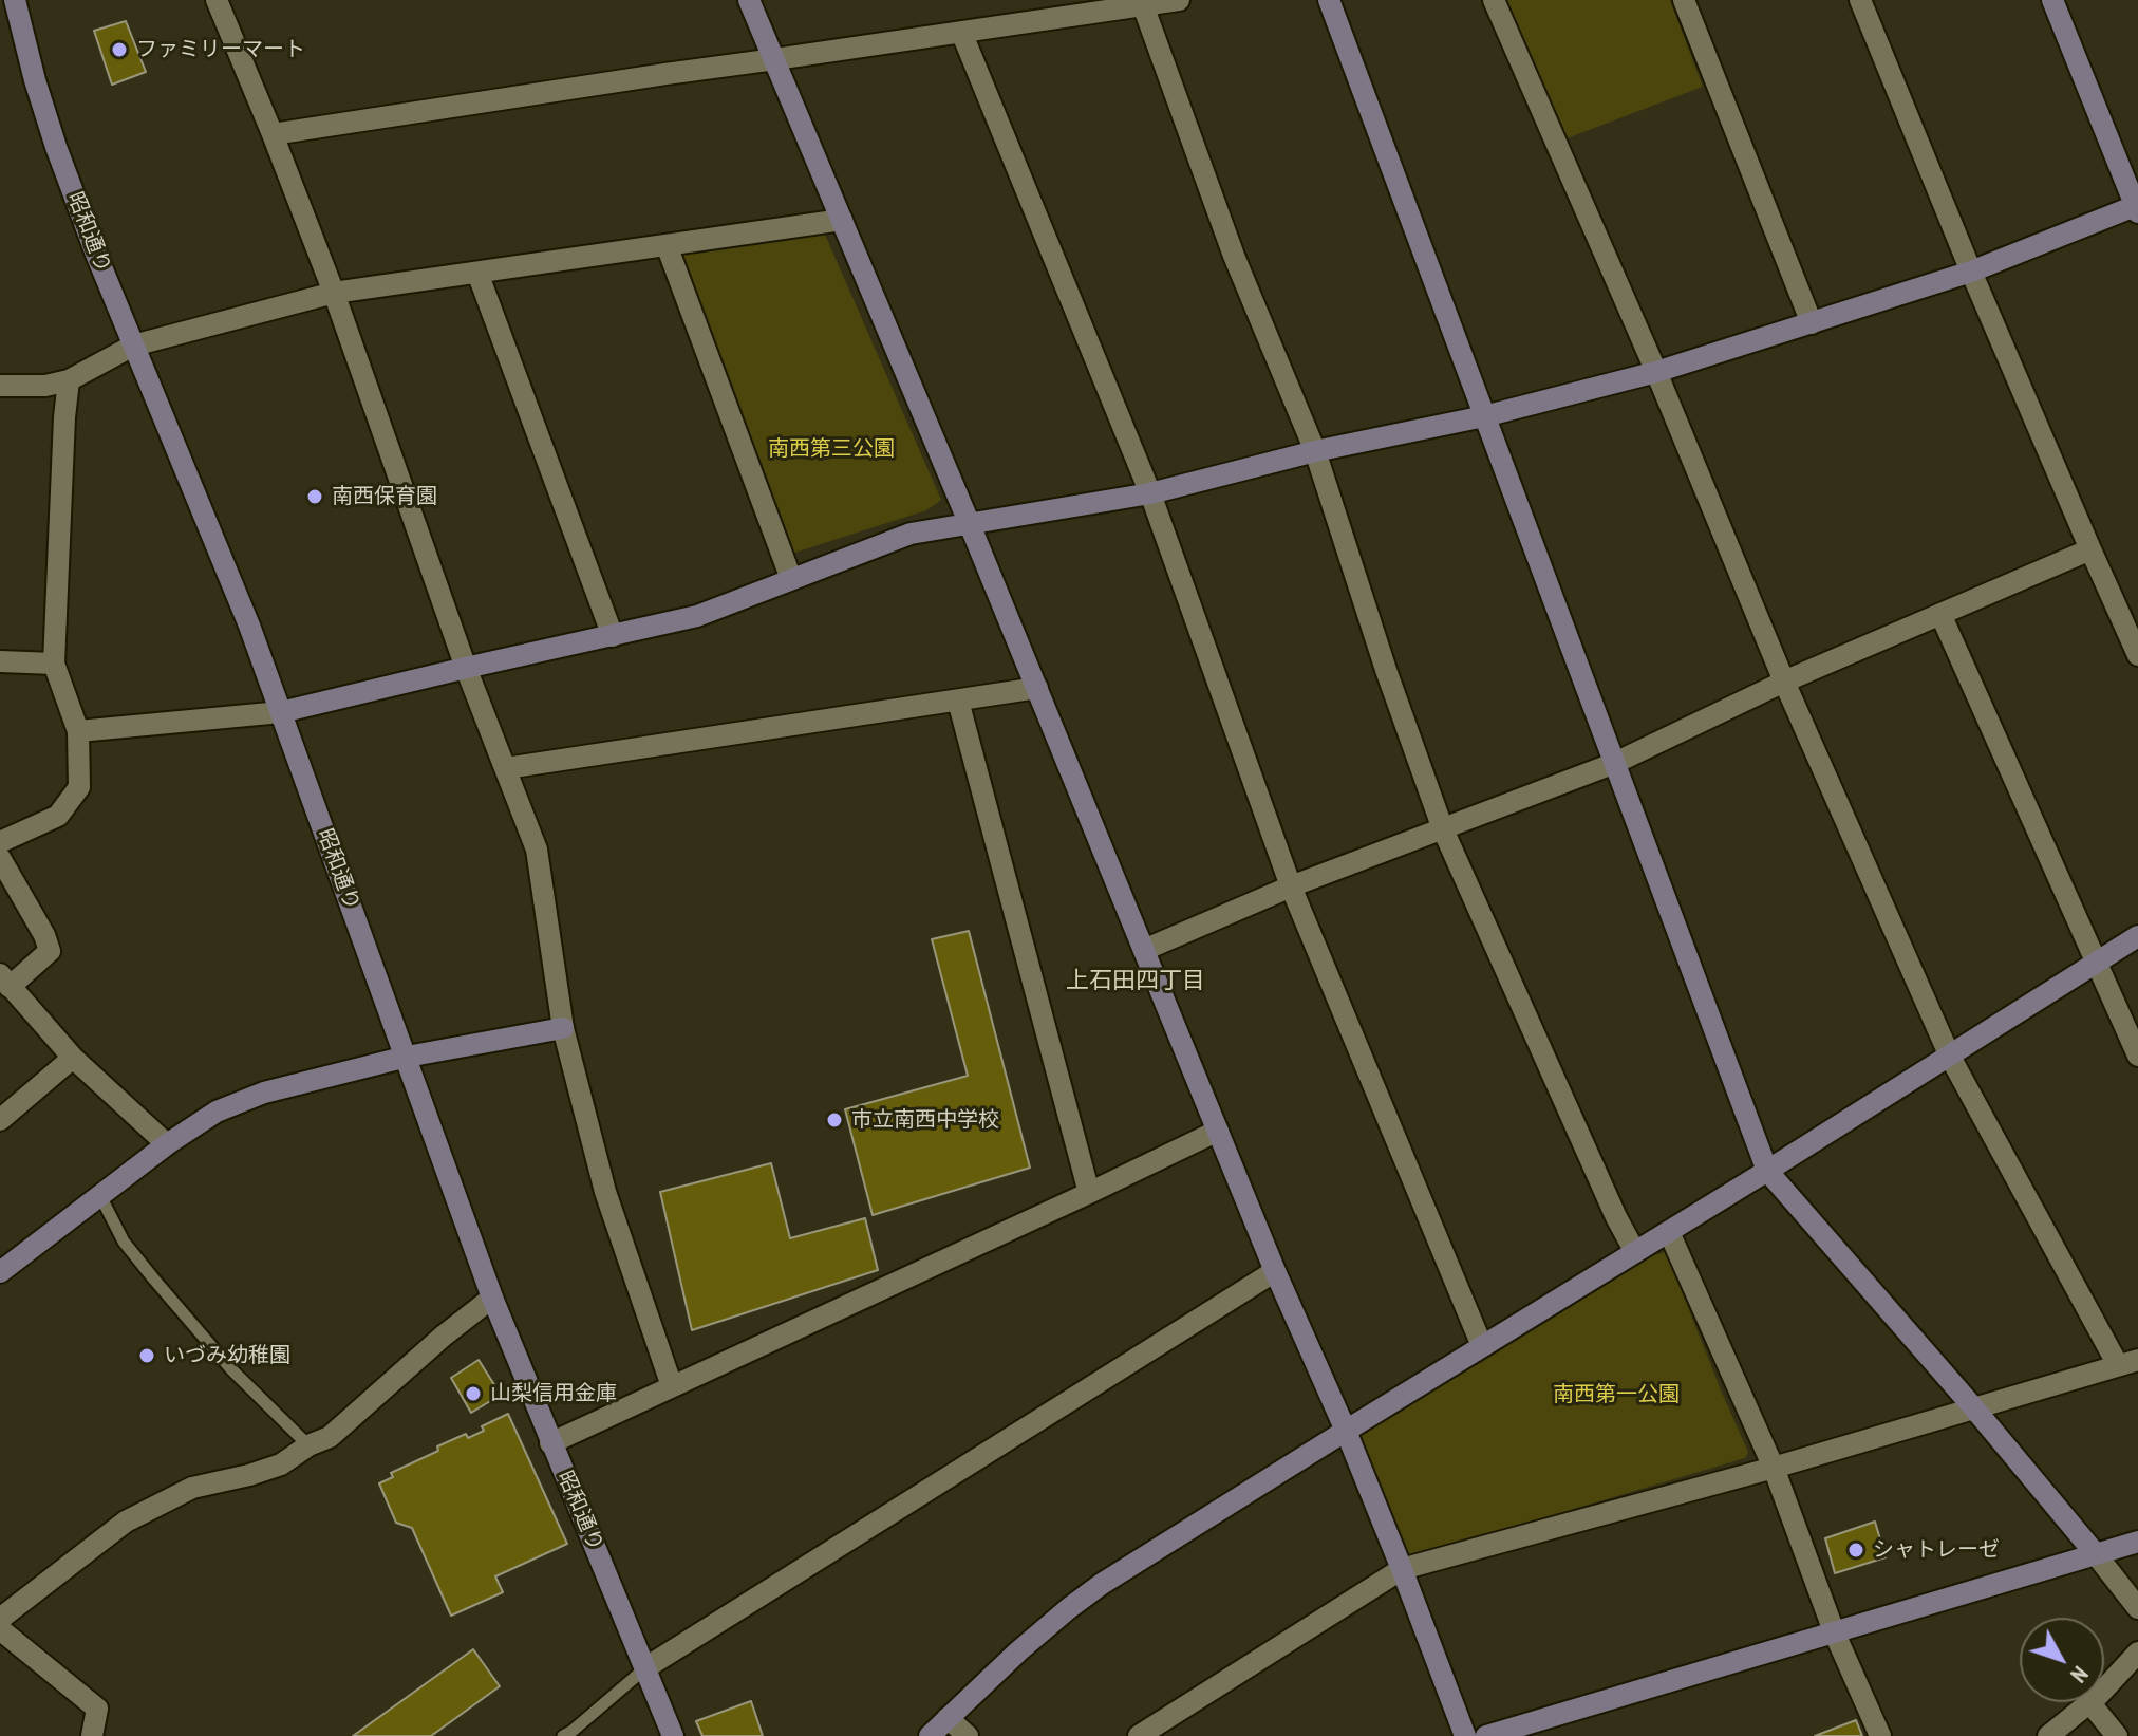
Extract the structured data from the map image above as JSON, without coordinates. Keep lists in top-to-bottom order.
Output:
{
  "streets": {
    "street": ["昭和通り"]
  },
  "districts": ["上石田四丁目"],
  "parks": ["南西第三公園", "南西第一公園"],
  "places": [
    "ファミリーマート",
    "南西保育園",
    "市立南西中学校",
    "いづみ幼稚園",
    "山梨信用金庫",
    "シャトレーゼ"
  ],
  "north": "bottom right"
}
